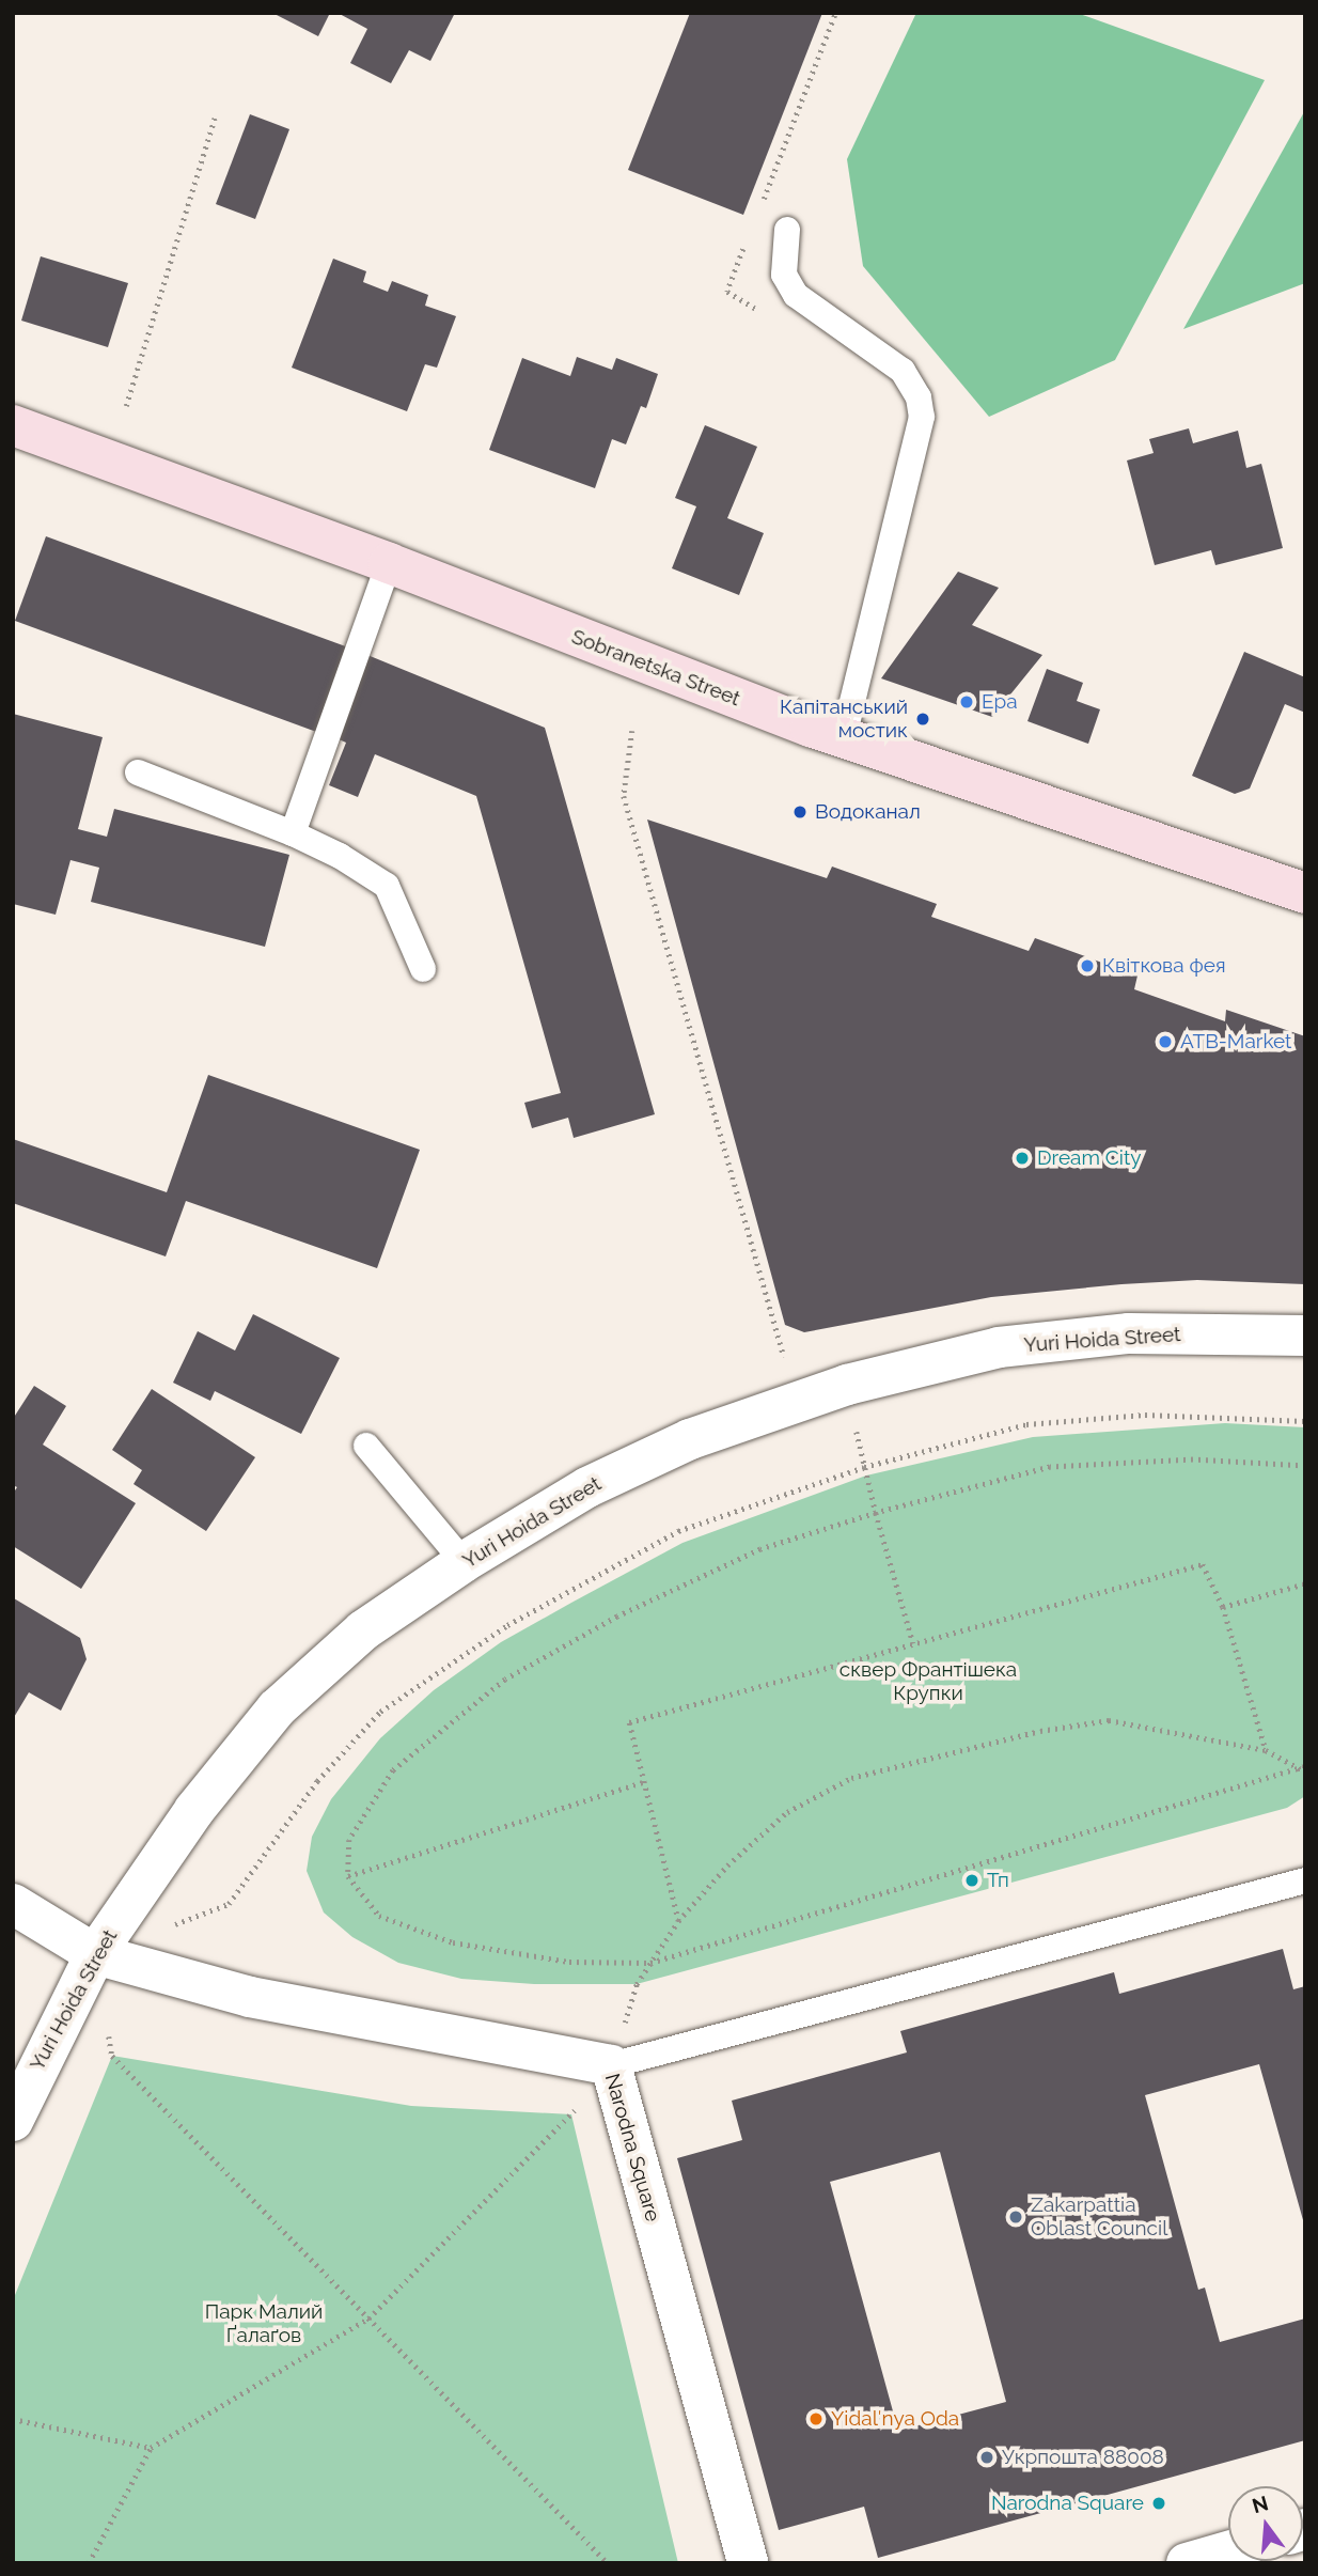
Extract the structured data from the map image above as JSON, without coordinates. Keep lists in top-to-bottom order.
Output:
{
  "streets": {
    "main road": ["Sobranetska Street"],
    "street": ["Yuri Hoida Street", "Narodna Square"]
  },
  "crossings": [
    ["Yuri Hoida Street", "Narodna Square"]
  ],
  "parks": ["сквер Франтішека Крупки", "Парк Малий Ґалаґов"],
  "places": [
    "Ера",
    "Капітанський мостик",
    "Водоканал",
    "Квіткова фея",
    "ATB-Market",
    "Dream City",
    "Тп",
    "Zakarpattia Oblast Council",
    "Yidalʹnya Oda",
    "Укрпошта 88008",
    "Narodna Square"
  ],
  "north": "top"
}
